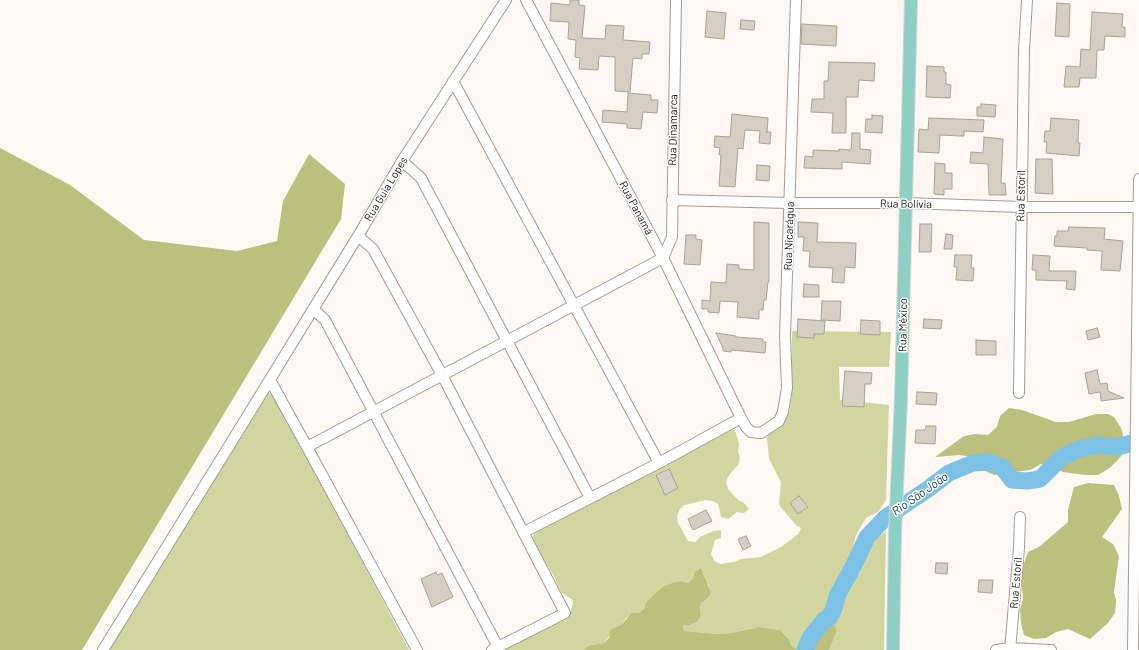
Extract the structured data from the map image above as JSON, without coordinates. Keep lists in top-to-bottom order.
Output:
{
  "streets": {
    "main road": ["Rua México"],
    "street": [
      "Rua Dinamarca",
      "Rua Guia Lopes",
      "Rua Estoril",
      "Rua Bolívia",
      "Rua Panamá",
      "Rua Nicarágua"
    ]
  },
  "crossings": [
    ["Rua Dinamarca", "Rua Bolívia"],
    ["Rua Dinamarca", "Rua Panamá"],
    ["Rua Estoril", "Rua Bolívia"],
    ["Rua Bolívia", "Rua Nicarágua"],
    ["Rua Bolívia", "Rua México"],
    ["Rua Panamá", "Rua Nicarágua"]
  ],
  "water": ["Rio São João"]
}
